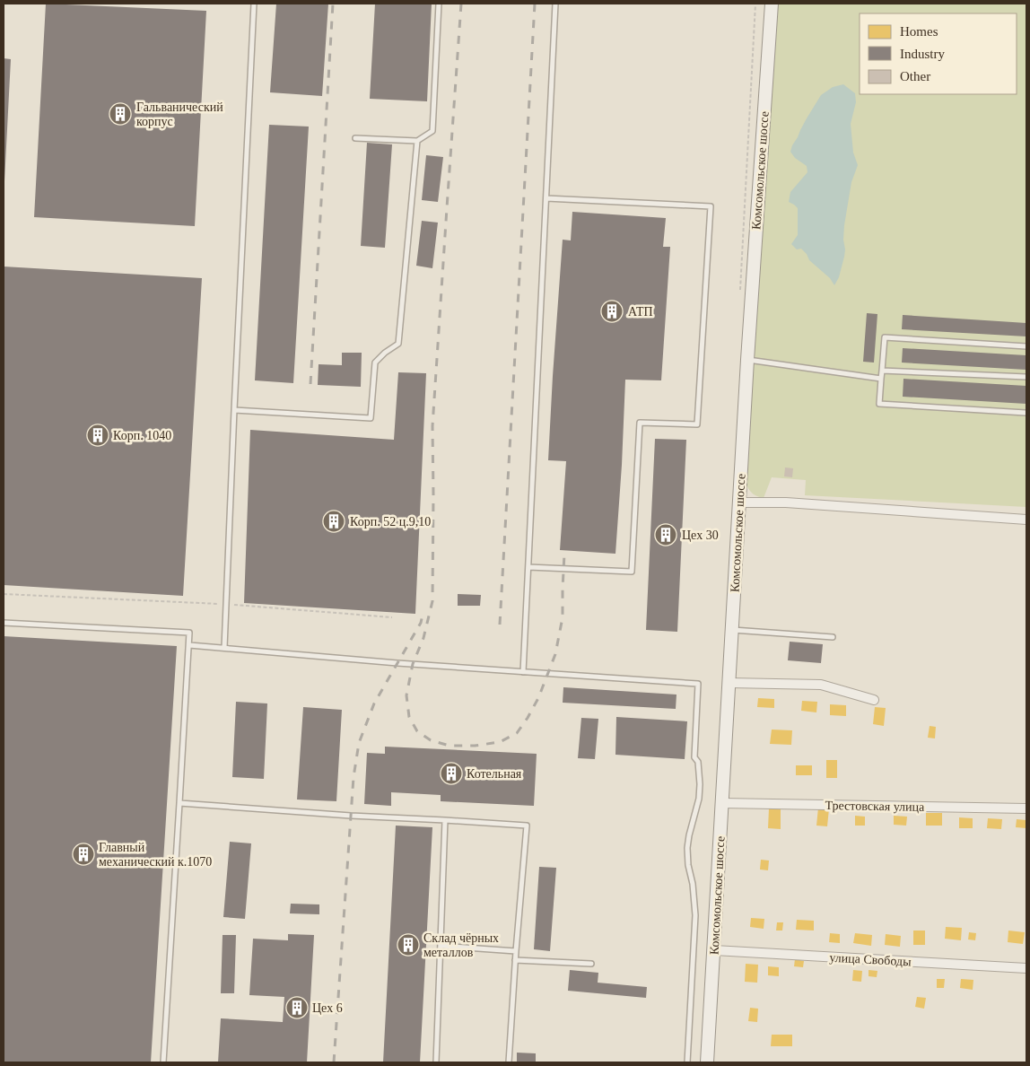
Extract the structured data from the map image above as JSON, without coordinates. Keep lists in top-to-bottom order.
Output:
{
  "streets": {
    "main road": ["Комсомольское шоссе"],
    "street": ["Трестовская улица", "улица Свободы"]
  },
  "crossings": [
    ["Комсомольское шоссе", "Трестовская улица"],
    ["Комсомольское шоссе", "улица Свободы"]
  ],
  "places": {
    "building": [
      "Гальванический корпус",
      "АТП",
      "Корп. 1040",
      "Корп. 52 ц.9,10",
      "Цех 30",
      "Котельная",
      "Главный механический к.1070",
      "Склад чёрных металлов",
      "Цех 6"
    ]
  },
  "legend": ["Homes", "Industry", "Other"]
}
